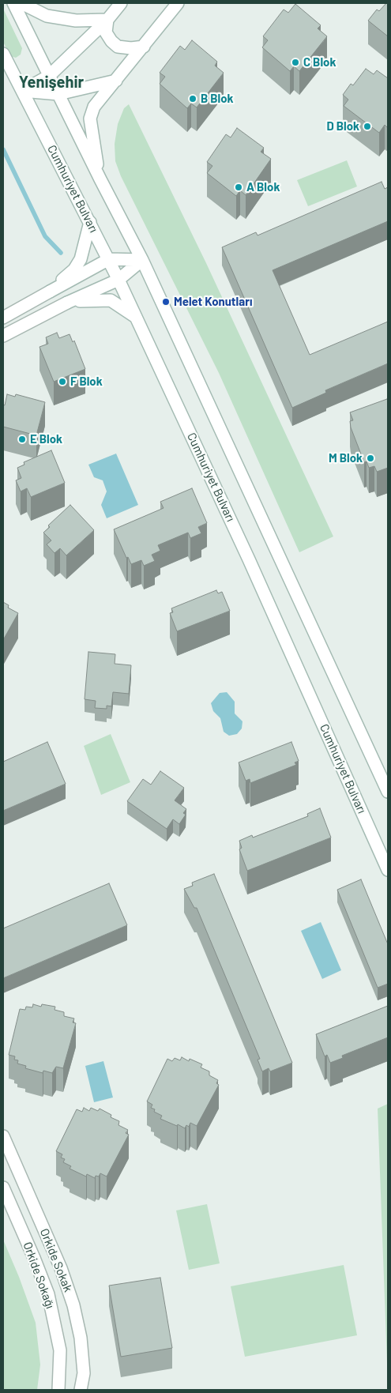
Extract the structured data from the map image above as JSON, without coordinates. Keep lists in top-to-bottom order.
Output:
{
  "streets": {
    "street": ["Cumhuriyet Bulvarı", "Orkide Sokak", "Orkide Sokağı"]
  },
  "districts": ["Yenişehir"],
  "places": [
    "C Blok",
    "B Blok",
    "D Blok",
    "A Blok",
    "Melet Konutları",
    "F Blok",
    "E Blok",
    "M Blok"
  ]
}
